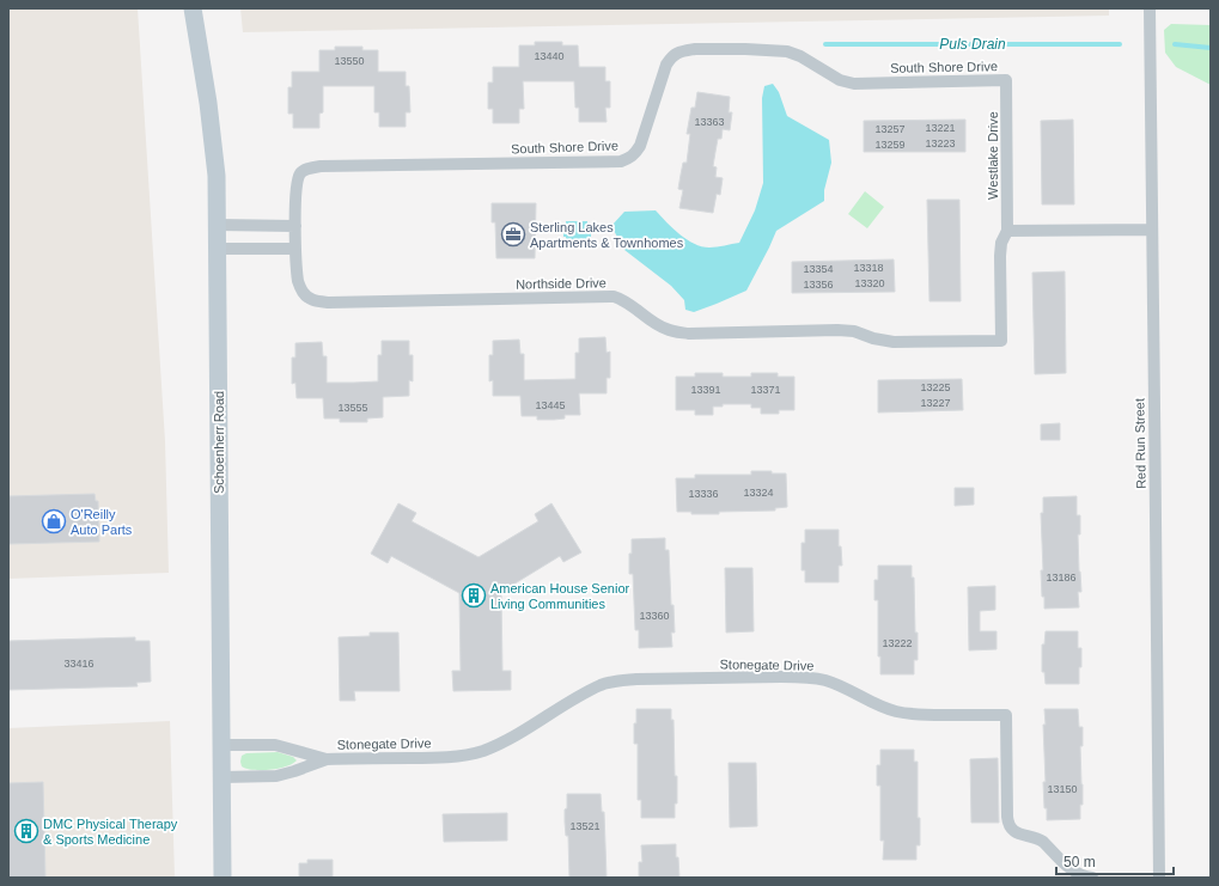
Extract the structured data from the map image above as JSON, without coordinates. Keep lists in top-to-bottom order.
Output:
{
  "streets": {
    "main road": ["Schoenherr Road"],
    "street": [
      "South Shore Drive",
      "Westlake Drive",
      "Northside Drive",
      "Red Run Street",
      "Stonegate Drive"
    ]
  },
  "crossings": [
    ["South Shore Drive", "Westlake Drive"],
    ["South Shore Drive", "Northside Drive"],
    ["Westlake Drive", "Northside Drive"],
    ["Schoenherr Road", "Stonegate Drive"]
  ],
  "water": ["Puls Drain"],
  "places": {
    "office": ["Sterling Lakes Apartments & Townhomes"],
    "shop": ["O'Reilly Auto Parts"],
    "building": ["American House Senior Living Communities", "DMC Physical Therapy & Sports Medicine"]
  },
  "house_numbers": [
    "13440",
    "13550",
    "13363",
    "13221",
    "13257",
    "13223",
    "13259",
    "13318",
    "13354",
    "13320",
    "13356",
    "13225",
    "13391",
    "13371",
    "13227",
    "13445",
    "13555",
    "13324",
    "13336",
    "13186",
    "13360",
    "13222",
    "33416",
    "13150",
    "13521"
  ],
  "scale_bar": "50 m"
}
